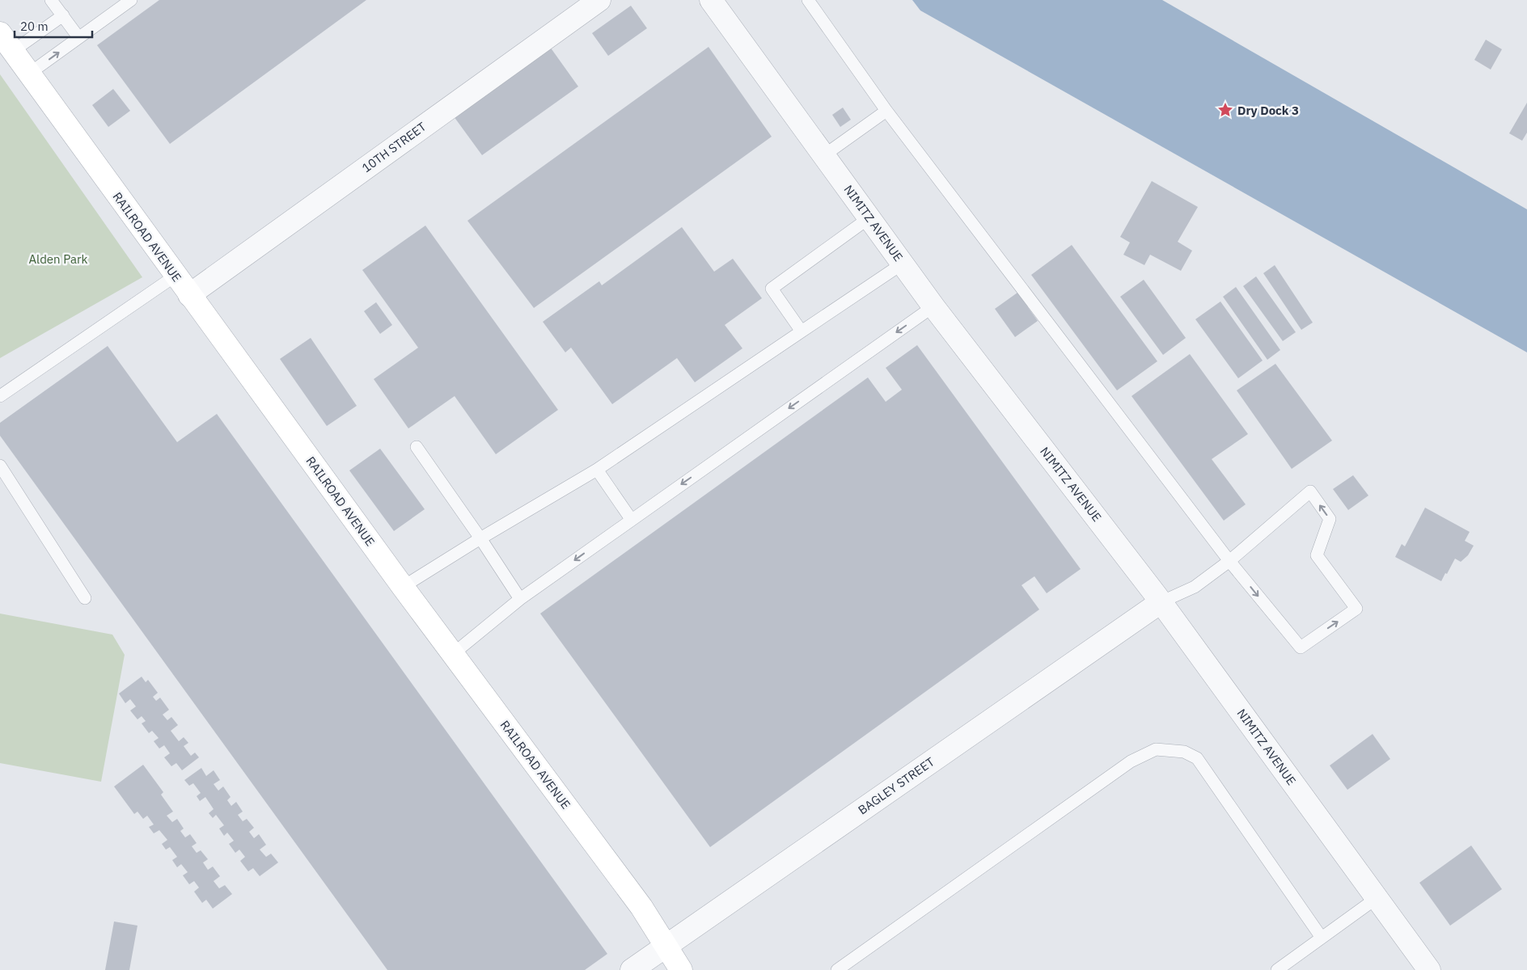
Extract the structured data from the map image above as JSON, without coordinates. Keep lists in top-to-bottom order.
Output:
{
  "streets": {
    "street": [
      "10TH STREET",
      "NIMITZ AVENUE",
      "RAILROAD AVENUE",
      "BAGLEY STREET"
    ]
  },
  "crossings": [
    ["10TH STREET", "RAILROAD AVENUE"],
    ["NIMITZ AVENUE", "BAGLEY STREET"],
    ["RAILROAD AVENUE", "BAGLEY STREET"]
  ],
  "parks": ["Alden Park"],
  "places": {
    "place": ["Dry Dock 3"]
  },
  "scale_bar": "20 m"
}
